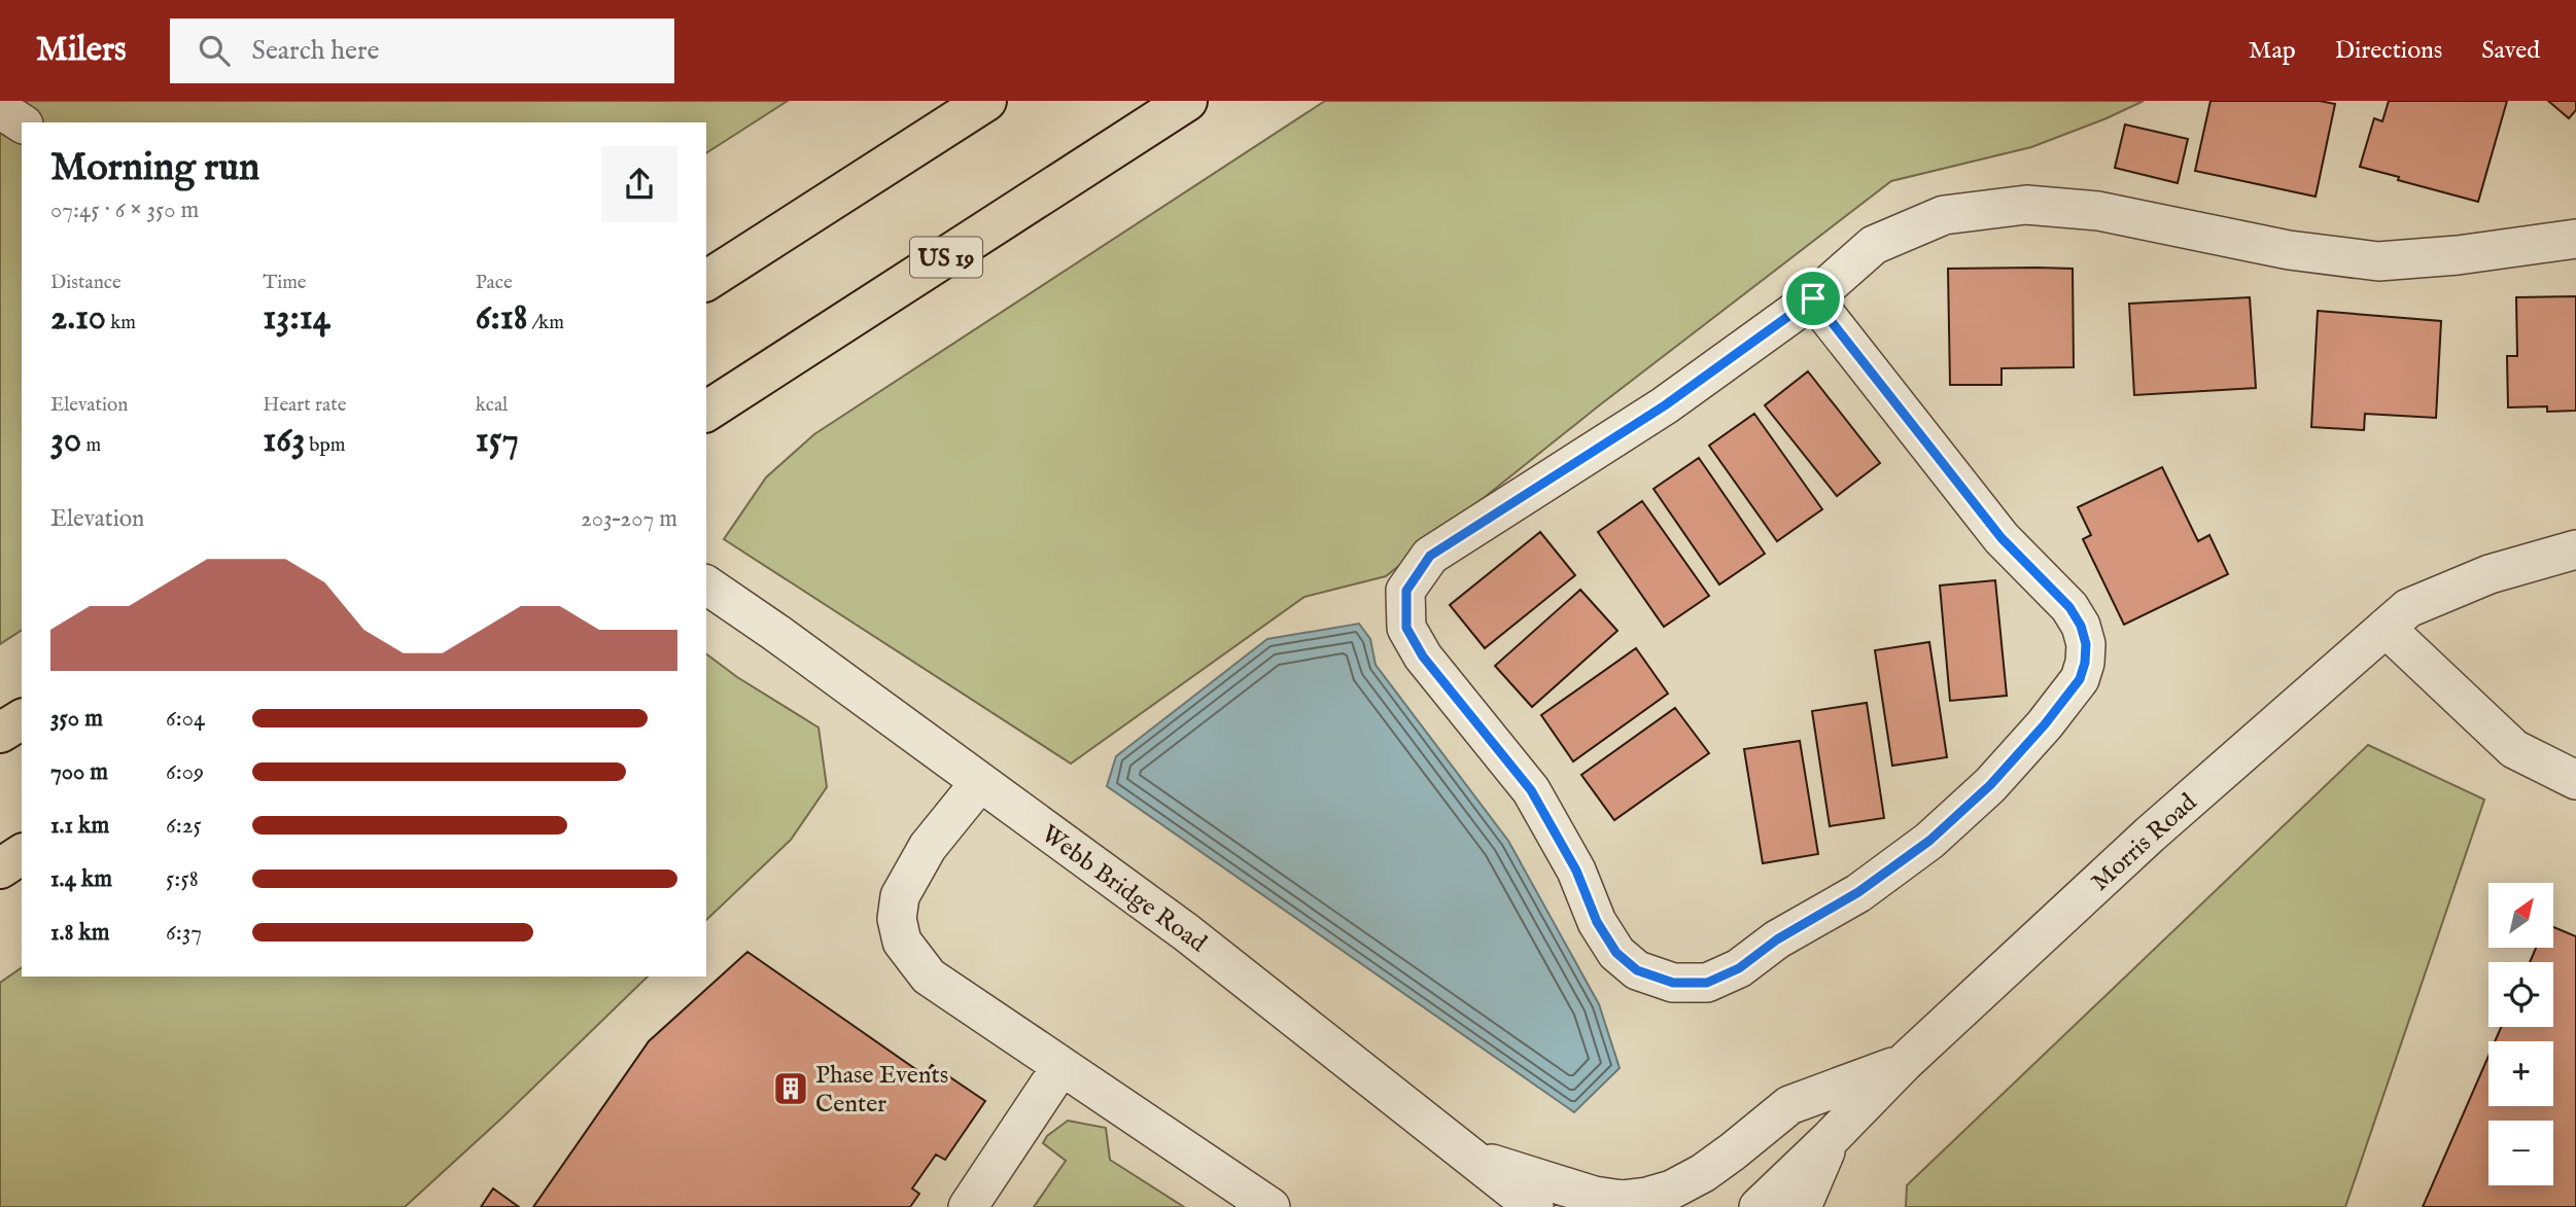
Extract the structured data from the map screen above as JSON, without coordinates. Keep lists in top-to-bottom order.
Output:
{
  "streets": {
    "highway": ["US 19"],
    "street": ["Morris Road", "Webb Bridge Road"]
  },
  "places": {
    "building": ["Phase Events Center"]
  },
  "north": "top right",
  "page": {
    "header": "Milers",
    "search": "Search here",
    "nav": ["Map", "Directions", "Saved"],
    "heading": ["Morning run", "07:45 · 6 × 350 m"],
    "stats": [
      ["Distance", "2.10 km"],
      ["Time", "13:14"],
      ["Pace", "6:18 /km"],
      ["Elevation", "30 m"],
      ["Heart rate", "163 bpm"],
      ["kcal", "157"]
    ],
    "chart": ["Elevation", "203–207 m"],
    "list": [
      {
        "name": "350 m",
        "note": "6:04"
      },
      {
        "name": "700 m",
        "note": "6:09"
      },
      {
        "name": "1.1 km",
        "note": "6:25"
      },
      {
        "name": "1.4 km",
        "note": "5:58"
      },
      {
        "name": "1.8 km",
        "note": "6:37"
      }
    ],
    "map_buttons": ["+", "−"]
  }
}
